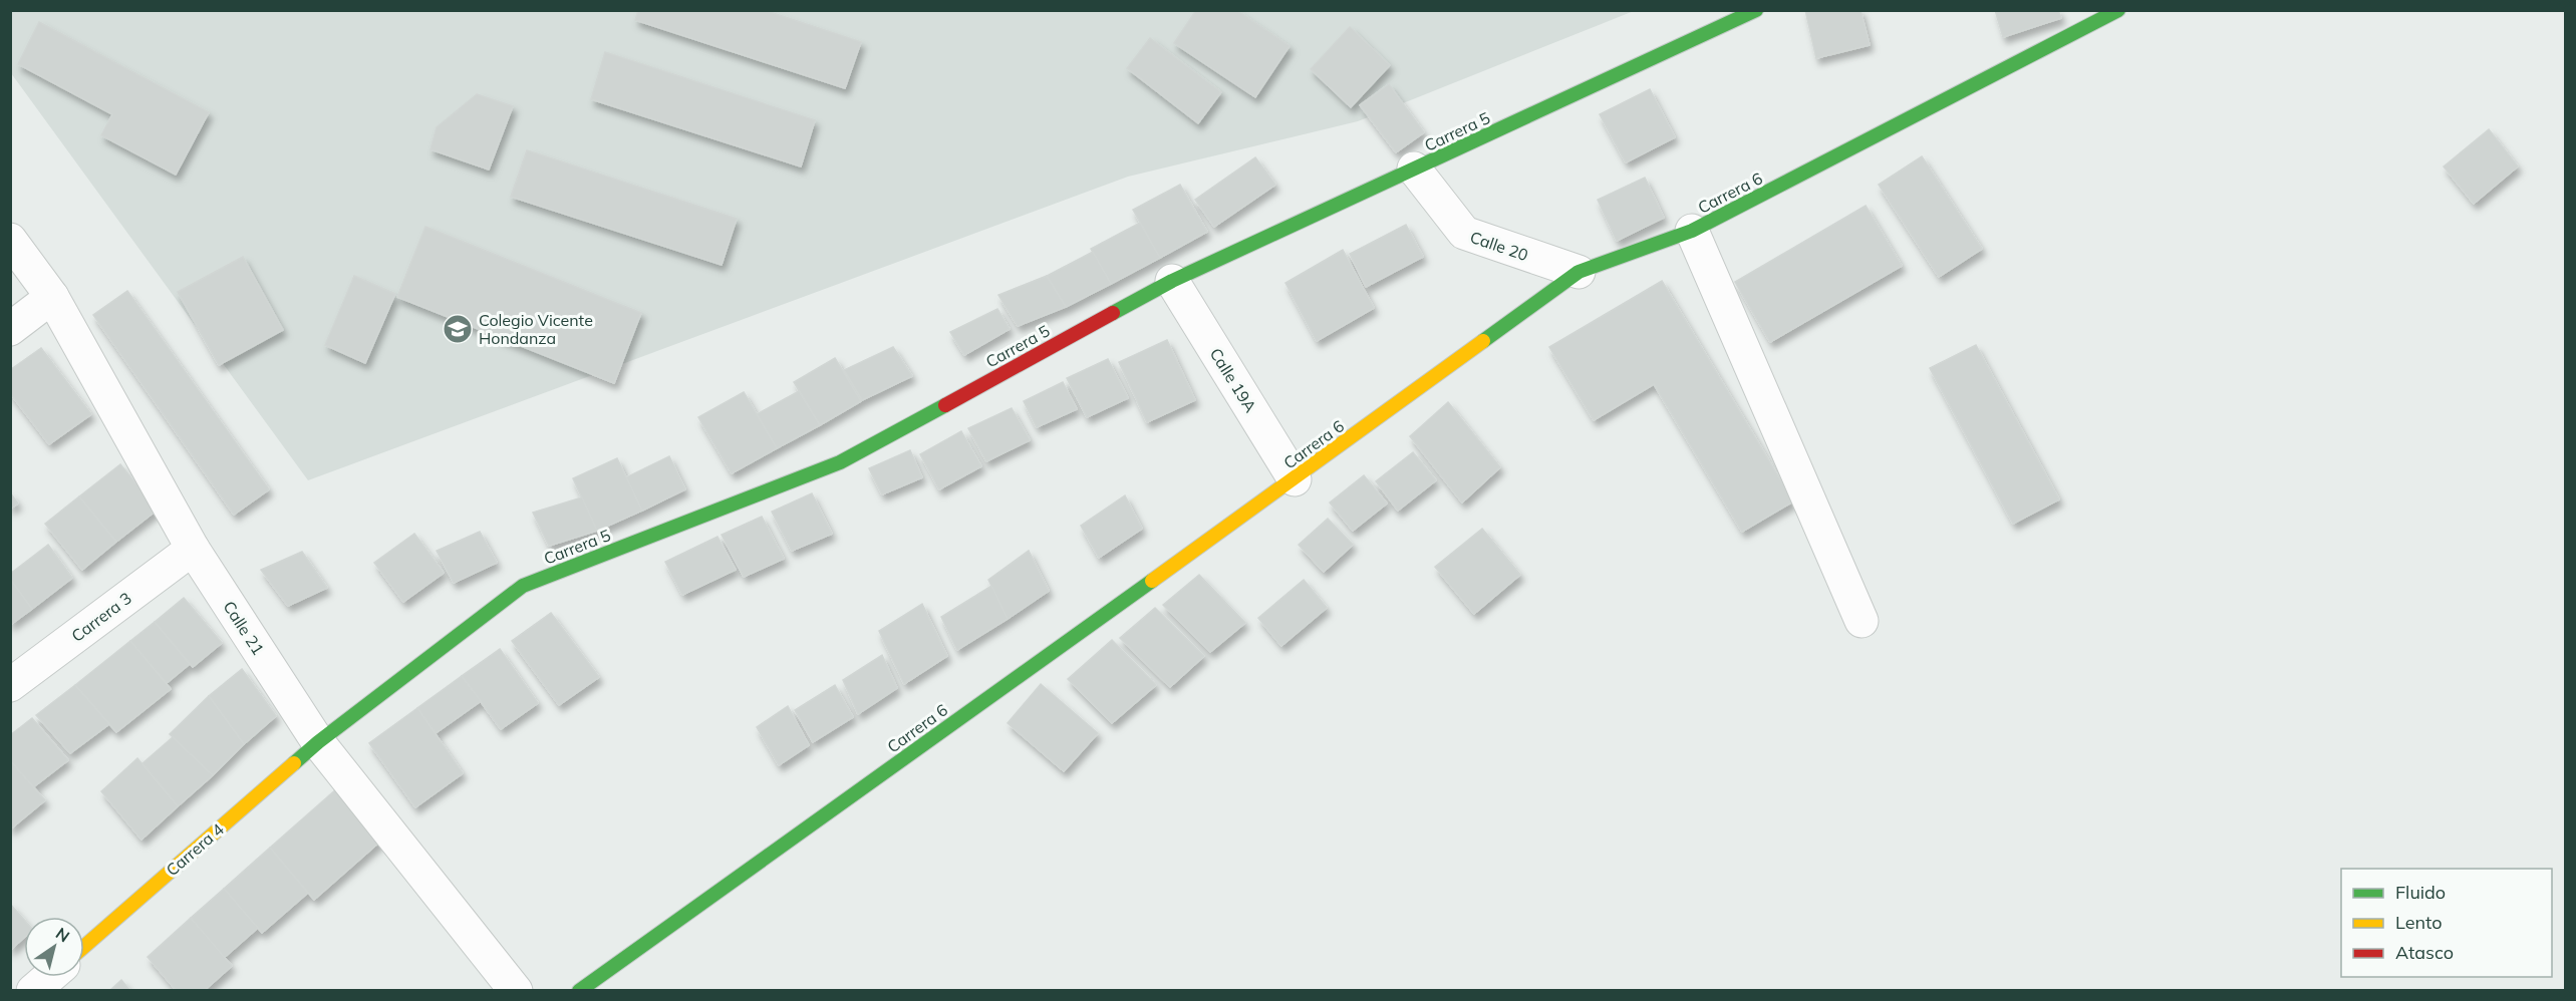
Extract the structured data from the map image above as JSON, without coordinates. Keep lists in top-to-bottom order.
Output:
{
  "streets": {
    "street": [
      "Carrera 5",
      "Carrera 6",
      "Calle 20",
      "Calle 19A",
      "Carrera 3",
      "Calle 21",
      "Carrera 4"
    ]
  },
  "crossings": [
    ["Carrera 5", "Calle 20"],
    ["Carrera 5", "Calle 19A"],
    ["Carrera 5", "Calle 21"],
    ["Carrera 5", "Carrera 4"],
    ["Carrera 6", "Calle 20"],
    ["Carrera 6", "Calle 19A"],
    ["Carrera 3", "Calle 21"],
    ["Calle 21", "Carrera 4"]
  ],
  "places": {
    "school or university": ["Colegio Vicente Hondanza"]
  },
  "legend": ["Fluido", "Lento", "Atasco"],
  "north": "top right"
}
